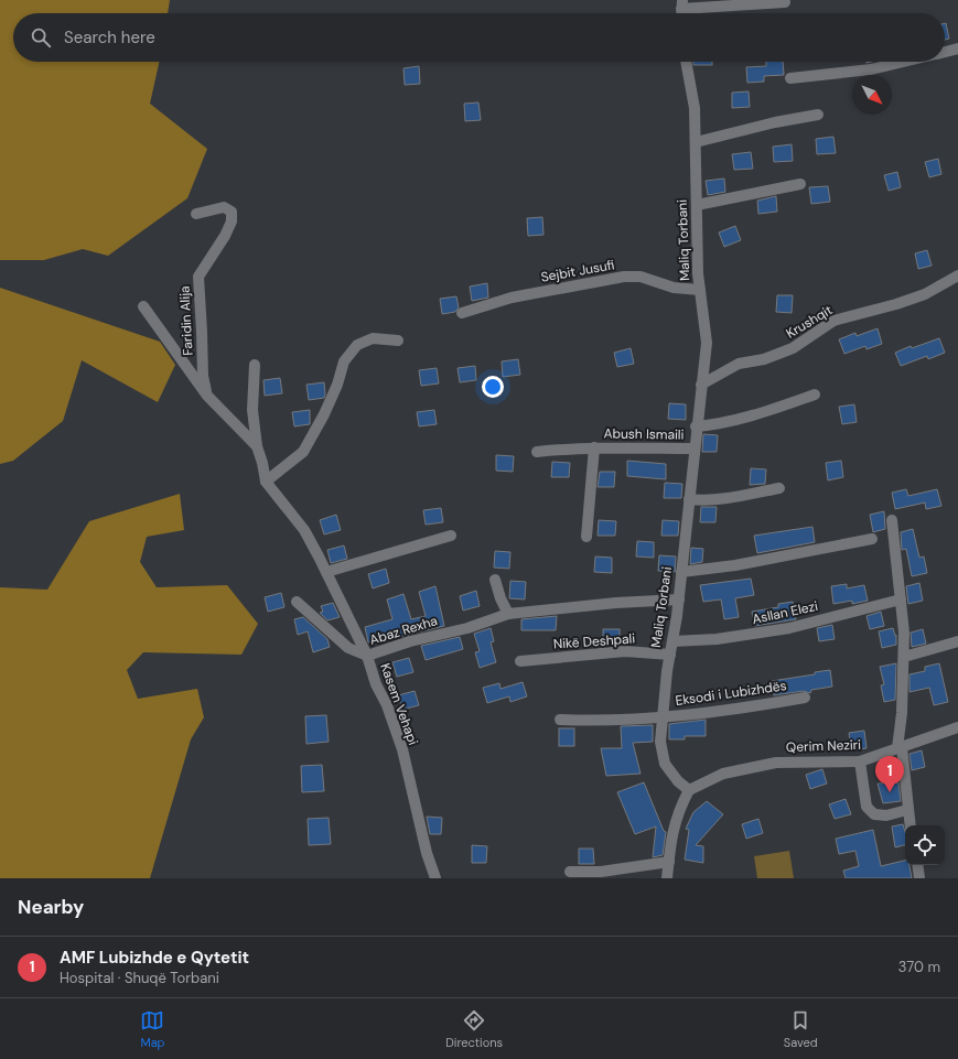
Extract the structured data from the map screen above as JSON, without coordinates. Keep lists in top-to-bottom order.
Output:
{
  "streets": {
    "street": [
      "Maliq Torbani",
      "Sejbit Jusufi",
      "Faridin Alija",
      "Krushqit",
      "Abush Ismaili",
      "Asllan Elezi",
      "Abaz Rexha",
      "Nikë Deshpali",
      "Eksodi i Lubizhdës",
      "Kasem Vehapi",
      "Qerim Neziri"
    ]
  },
  "crossings": [
    ["Maliq Torbani", "Sejbit Jusufi"],
    ["Maliq Torbani", "Krushqit"],
    ["Maliq Torbani", "Abush Ismaili"],
    ["Maliq Torbani", "Asllan Elezi"],
    ["Maliq Torbani", "Abaz Rexha"],
    ["Maliq Torbani", "Nikë Deshpali"],
    ["Maliq Torbani", "Eksodi i Lubizhdës"],
    ["Maliq Torbani", "Qerim Neziri"],
    ["Faridin Alija", "Kasem Vehapi"],
    ["Abaz Rexha", "Kasem Vehapi"]
  ],
  "north": "bottom right",
  "page": {
    "search": "Search here",
    "pins": "1",
    "heading": "Nearby",
    "list": [
      {
        "mark": "1",
        "name": "AMF Lubizhde e Qytetit",
        "note": "Hospital · Shuqë Torbani",
        "value": "370 m"
      }
    ],
    "nav": ["Map", "Directions", "Saved"]
  }
}
